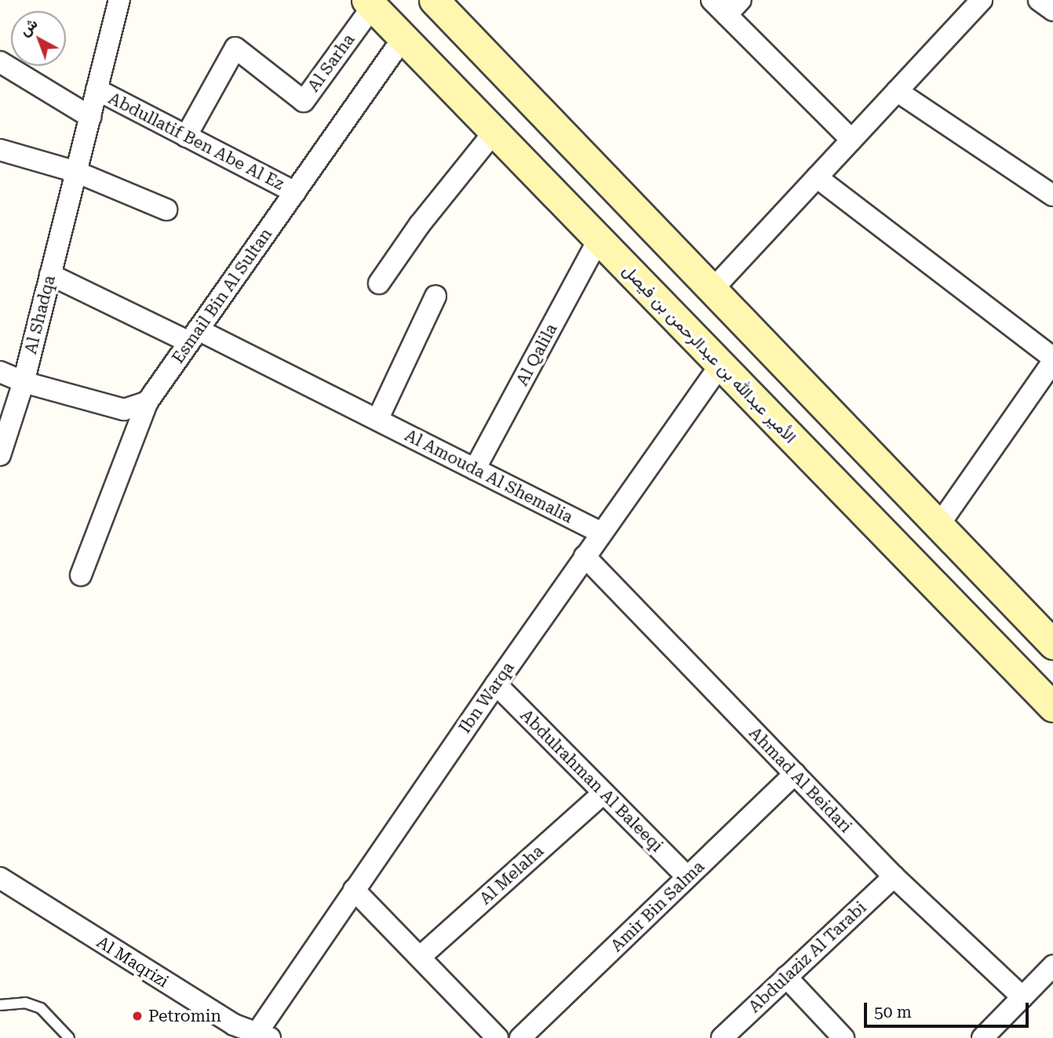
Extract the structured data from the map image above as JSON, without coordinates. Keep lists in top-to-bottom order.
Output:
{
  "streets": {
    "main road": ["الأمير عبدالله بن عبدالرحمن بن فيصل"],
    "street": [
      "Al Sarha",
      "Abdullatif Ben Abe Al Ez",
      "Esmail Bin Al Sultan",
      "Al Shadqa",
      "Al Qalila",
      "Al Amouda Al Shemalia",
      "Ibn Warqa",
      "Ahmad Al Beidari",
      "Abdulrahman Al Baleeqi",
      "Al Melaha",
      "Amir Bin Salma",
      "Abdulaziz Al Tarabi",
      "Al Maqrizi"
    ]
  },
  "crossings": [
    ["Al Sarha", "Abdullatif Ben Abe Al Ez"],
    ["Al Sarha", "الأمير عبدالله بن عبدالرحمن بن فيصل"],
    ["Abdullatif Ben Abe Al Ez", "Esmail Bin Al Sultan"],
    ["Abdullatif Ben Abe Al Ez", "Al Shadqa"],
    ["Esmail Bin Al Sultan", "الأمير عبدالله بن عبدالرحمن بن فيصل"],
    ["Esmail Bin Al Sultan", "Al Amouda Al Shemalia"],
    ["Al Shadqa", "Al Amouda Al Shemalia"],
    ["الأمير عبدالله بن عبدالرحمن بن فيصل", "Al Qalila"],
    ["الأمير عبدالله بن عبدالرحمن بن فيصل", "Ibn Warqa"],
    ["Al Qalila", "Al Amouda Al Shemalia"],
    ["Al Amouda Al Shemalia", "Ibn Warqa"],
    ["Ibn Warqa", "Ahmad Al Beidari"],
    ["Ibn Warqa", "Abdulrahman Al Baleeqi"],
    ["Ibn Warqa", "Al Maqrizi"],
    ["Ahmad Al Beidari", "Amir Bin Salma"],
    ["Ahmad Al Beidari", "Abdulaziz Al Tarabi"],
    ["Abdulrahman Al Baleeqi", "Al Melaha"],
    ["Abdulrahman Al Baleeqi", "Amir Bin Salma"]
  ],
  "places": ["Petromin"],
  "scale_bar": "50 m",
  "north": "top left"
}
